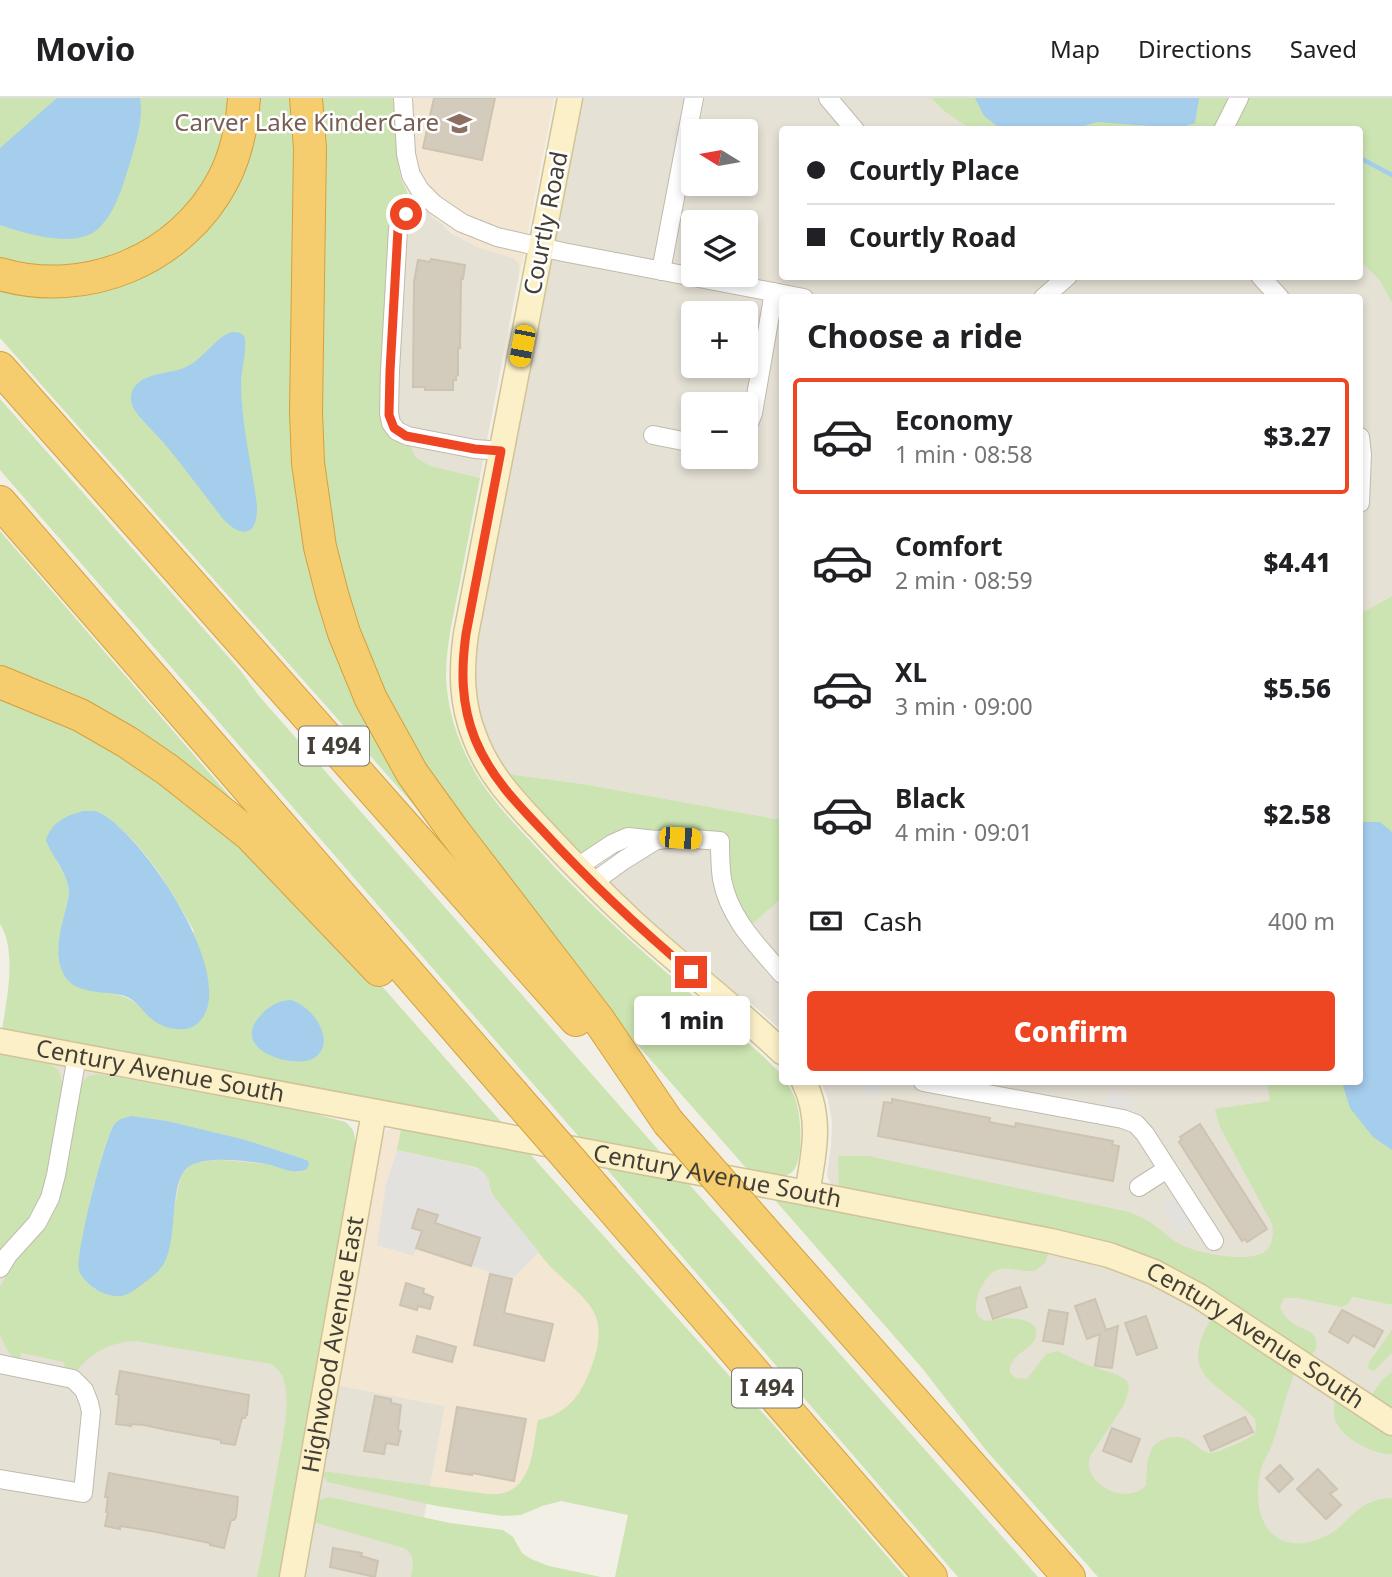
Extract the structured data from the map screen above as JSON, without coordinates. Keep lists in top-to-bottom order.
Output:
{
  "streets": {
    "highway": ["I 494"],
    "street": ["Courtly Road", "Century Avenue South", "Highwood Avenue East"]
  },
  "crossings": [
    ["Century Avenue South", "Highwood Avenue East"]
  ],
  "places": {
    "school or university": ["Carver Lake KinderCare"]
  },
  "north": "left",
  "page": {
    "header": "Movio",
    "nav": ["Map", "Directions", "Saved"],
    "map_buttons": ["+", "−"],
    "banner": ["Courtly Place", "Courtly Road"],
    "heading": "Choose a ride",
    "list": [
      {
        "name": "Economy",
        "note": "1 min · 08:58",
        "value": "$3.27"
      },
      {
        "name": "Comfort",
        "note": "2 min · 08:59",
        "value": "$4.41"
      },
      {
        "name": "XL",
        "note": "3 min · 09:00",
        "value": "$5.56"
      },
      {
        "name": "Black",
        "note": "4 min · 09:01",
        "value": "$2.58"
      }
    ],
    "pay": ["Cash", "400 m"],
    "buttons": "Confirm",
    "bubble": "1 min"
  }
}
